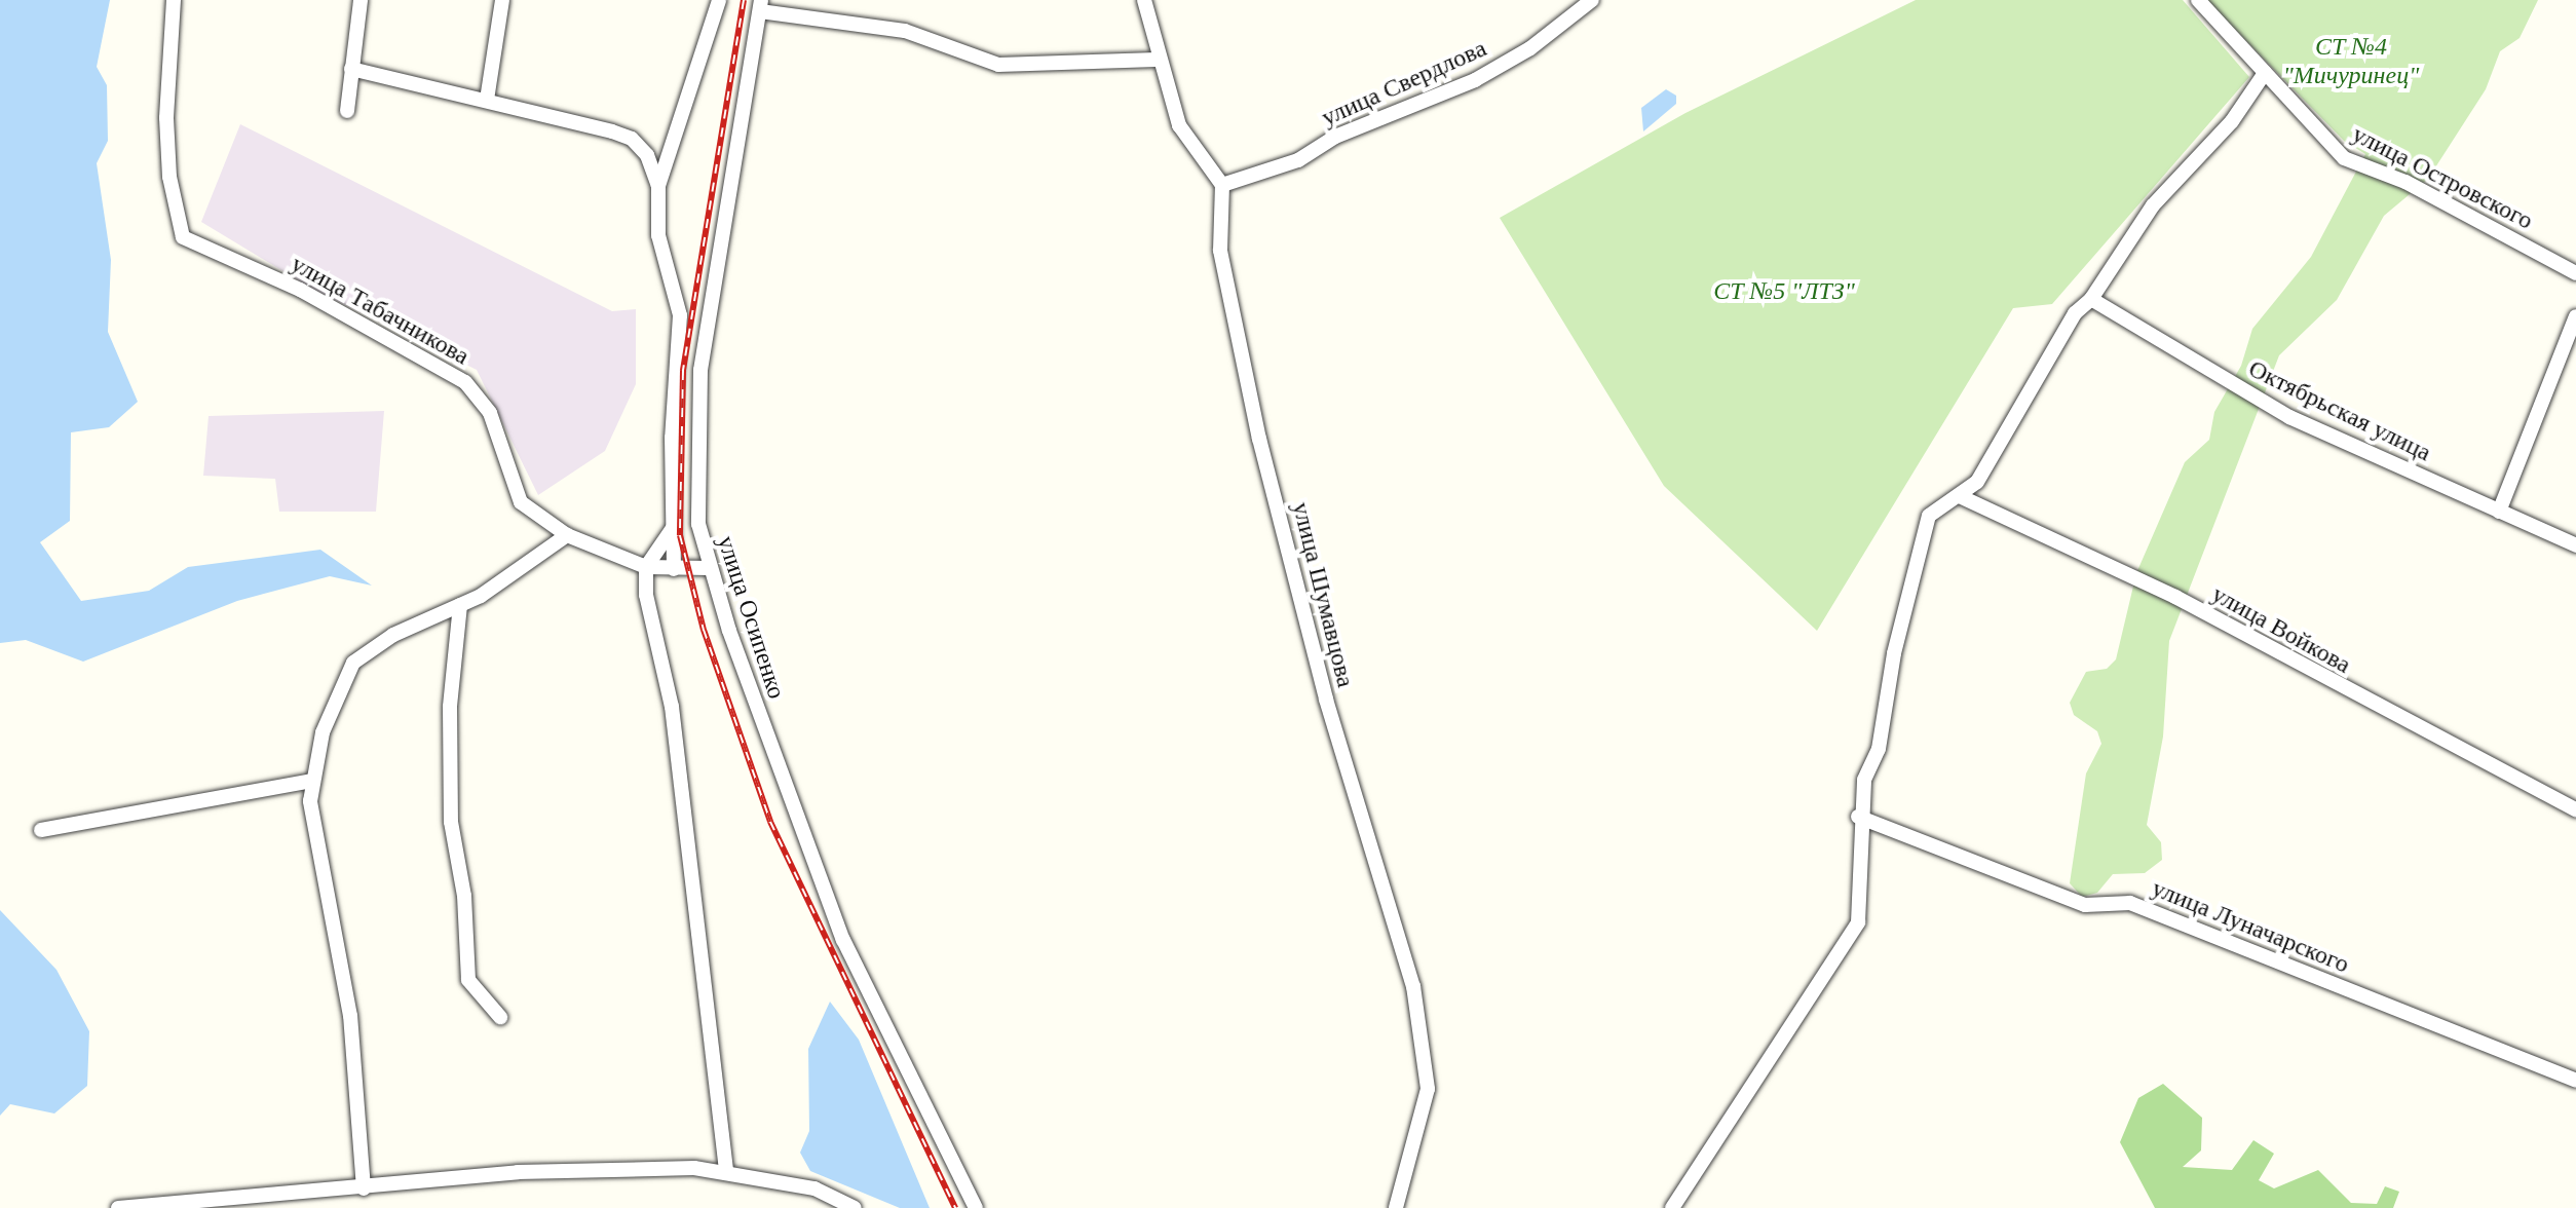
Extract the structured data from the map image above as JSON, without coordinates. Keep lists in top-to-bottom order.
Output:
{
  "streets": {
    "street": [
      "улица Свердлова",
      "улица Островского",
      "улица Табачникова",
      "Октябрьская улица",
      "улица Шумавцова",
      "улица Осипенко",
      "улица Войкова",
      "улица Луначарского"
    ]
  },
  "crossings": [
    ["улица Свердлова", "улица Шумавцова"],
    ["улица Табачникова", "улица Осипенко"]
  ],
  "parks": ["СТ №4 \"Мичуринец\"", "СТ №5 \"ЛТЗ\""]
}
